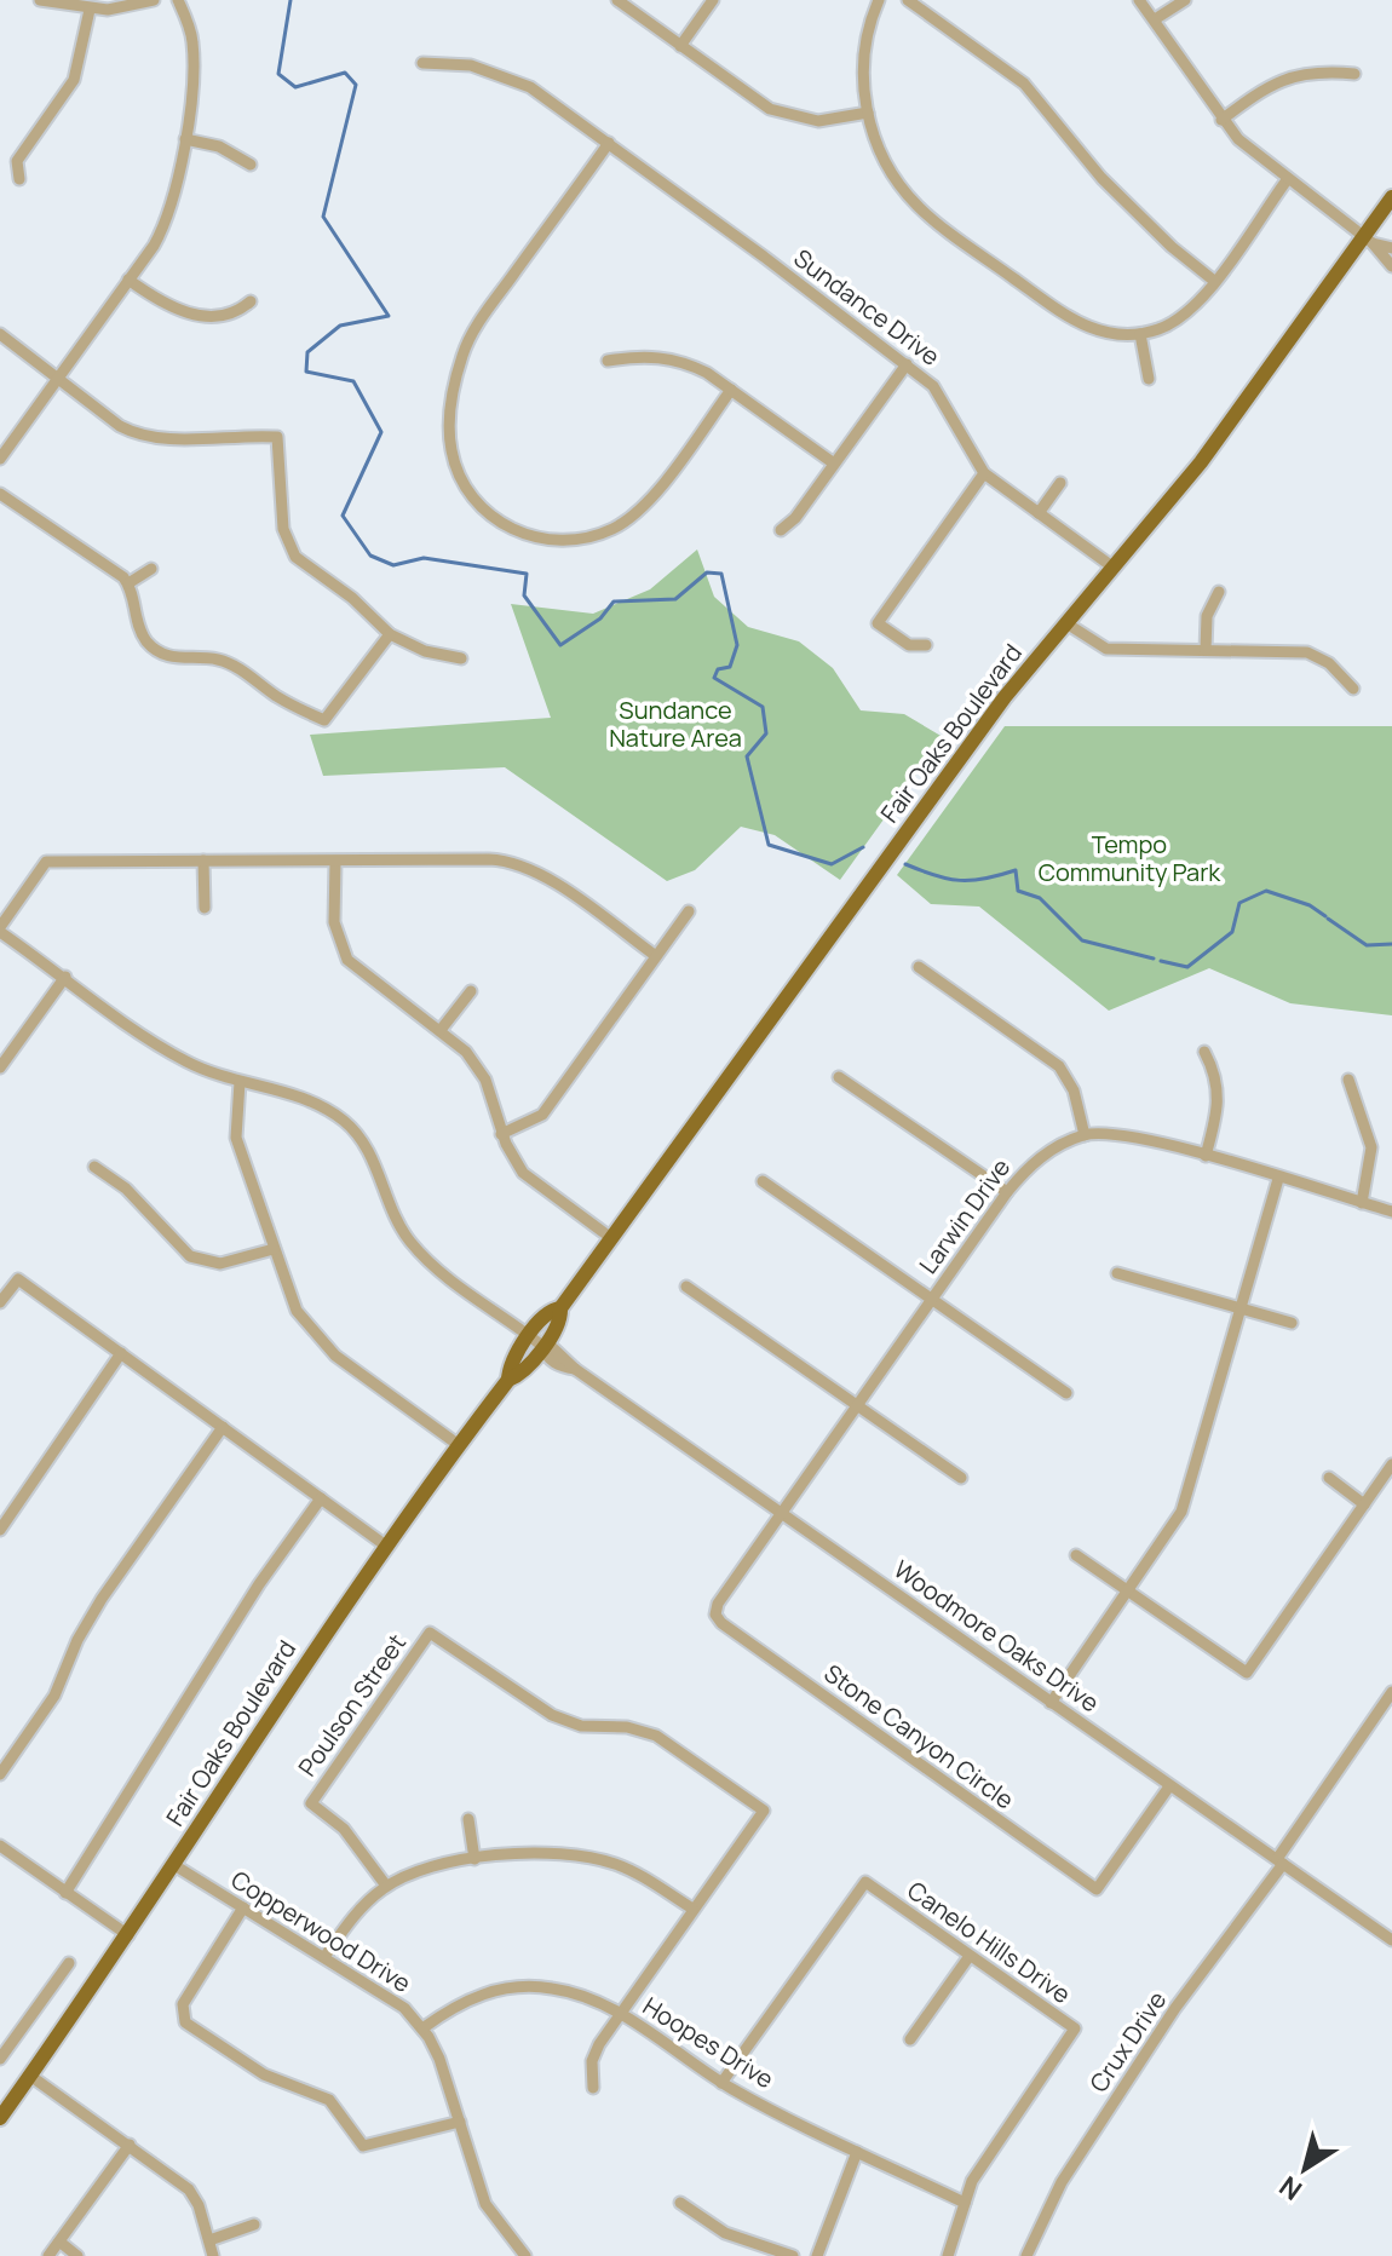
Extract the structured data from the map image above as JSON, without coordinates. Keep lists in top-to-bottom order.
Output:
{
  "streets": {
    "main road": ["Fair Oaks Boulevard"],
    "street": [
      "Sundance Drive",
      "Larwin Drive",
      "Woodmore Oaks Drive",
      "Poulson Street",
      "Stone Canyon Circle",
      "Copperwood Drive",
      "Canelo Hills Drive",
      "Crux Drive",
      "Hoopes Drive"
    ]
  },
  "crossings": [
    ["Sundance Drive", "Fair Oaks Boulevard"],
    ["Fair Oaks Boulevard", "Woodmore Oaks Drive"],
    ["Fair Oaks Boulevard", "Copperwood Drive"],
    ["Larwin Drive", "Woodmore Oaks Drive"],
    ["Larwin Drive", "Stone Canyon Circle"],
    ["Woodmore Oaks Drive", "Stone Canyon Circle"],
    ["Woodmore Oaks Drive", "Crux Drive"],
    ["Poulson Street", "Hoopes Drive"],
    ["Copperwood Drive", "Hoopes Drive"],
    ["Canelo Hills Drive", "Hoopes Drive"]
  ],
  "parks": ["Sundance Nature Area", "Tempo Community Park"],
  "north": "bottom left"
}
